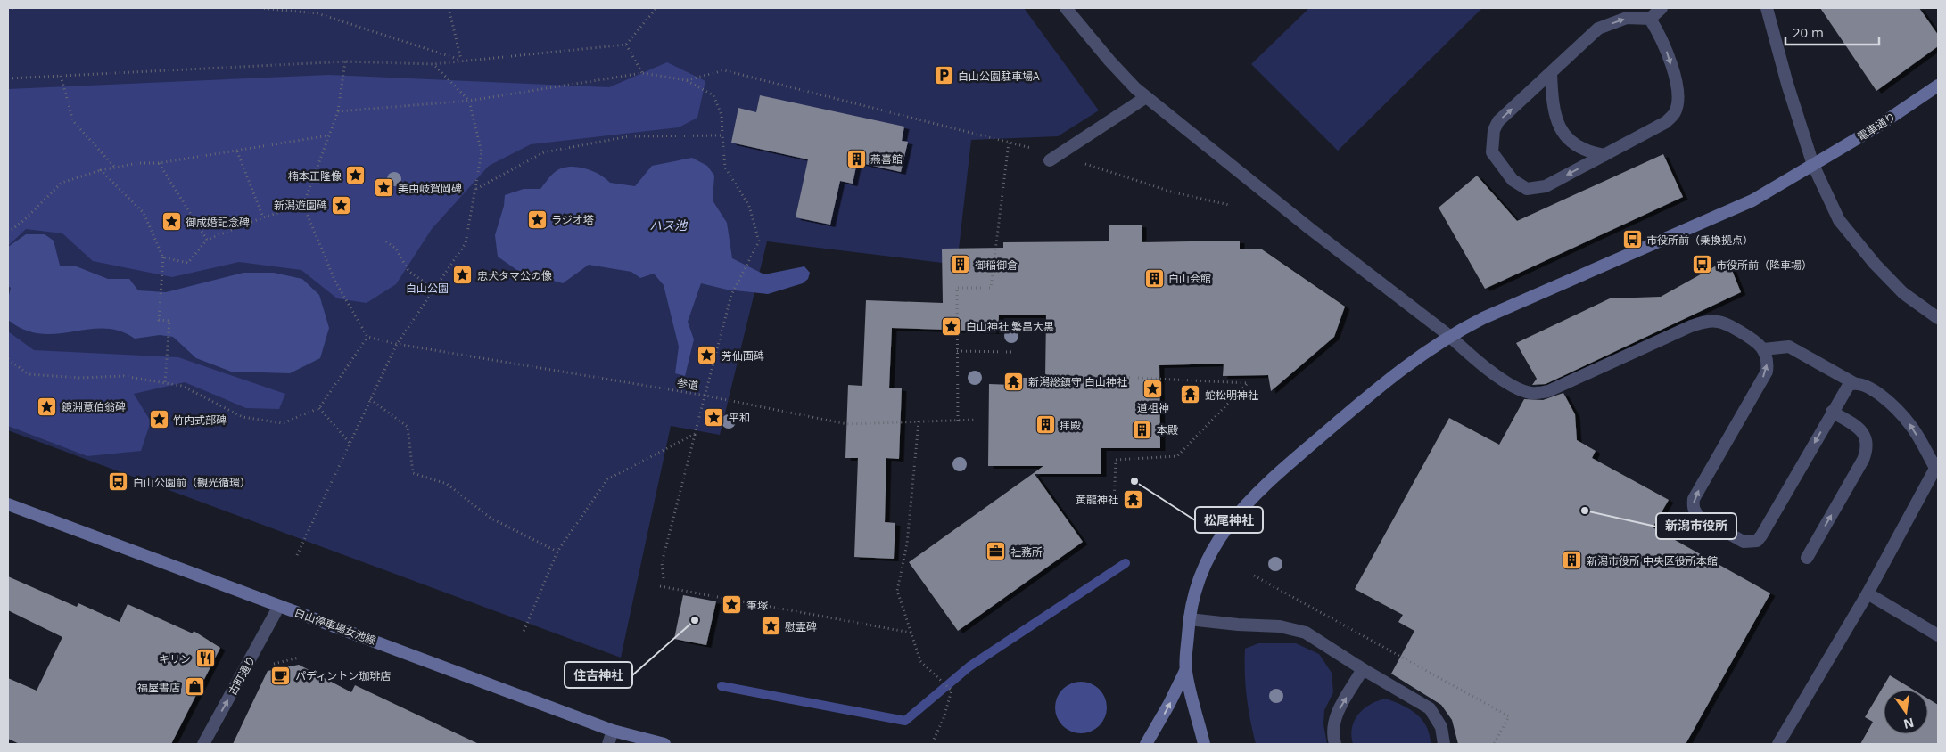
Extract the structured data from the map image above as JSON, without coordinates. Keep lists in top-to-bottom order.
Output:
{
  "streets": {
    "main road": ["電車通り", "白山停車場女池線"],
    "street": ["古町通り"],
    "path": ["参道"]
  },
  "crossings": [
    ["白山停車場女池線", "古町通り"]
  ],
  "one_way": ["古町通り"],
  "water": ["ハス池"],
  "parks": ["白山公園"],
  "places": {
    "parking": ["白山公園駐車場A"],
    "building": [
      "燕喜館",
      "御稲御倉",
      "白山会館",
      "拝殿",
      "本殿",
      "新潟市役所 中央区役所本館"
    ],
    "place": [
      "楠本正隆像",
      "美由岐賀岡碑",
      "新潟遊園碑",
      "ラジオ塔",
      "御成婚記念碑",
      "忠犬タマ公の像",
      "白山神社 繁昌大黒",
      "芳仙画碑",
      "道祖神",
      "鏡淵意伯翁碑",
      "平和",
      "竹内式部碑",
      "筆塚",
      "慰霊碑"
    ],
    "bus stop": ["市役所前（乗換拠点）", "市役所前（降車場）", "白山公園前（観光循環）"],
    "temple": ["新潟総鎮守 白山神社", "蛇松明神社", "黄龍神社"],
    "other": ["松尾神社", "新潟市役所", "住吉神社"],
    "office": ["社務所"],
    "restaurant": ["キリン"],
    "cafe": ["パディントン珈琲店"],
    "shop": ["福屋書店"]
  },
  "scale_bar": "20 m",
  "north": "bottom"
}
